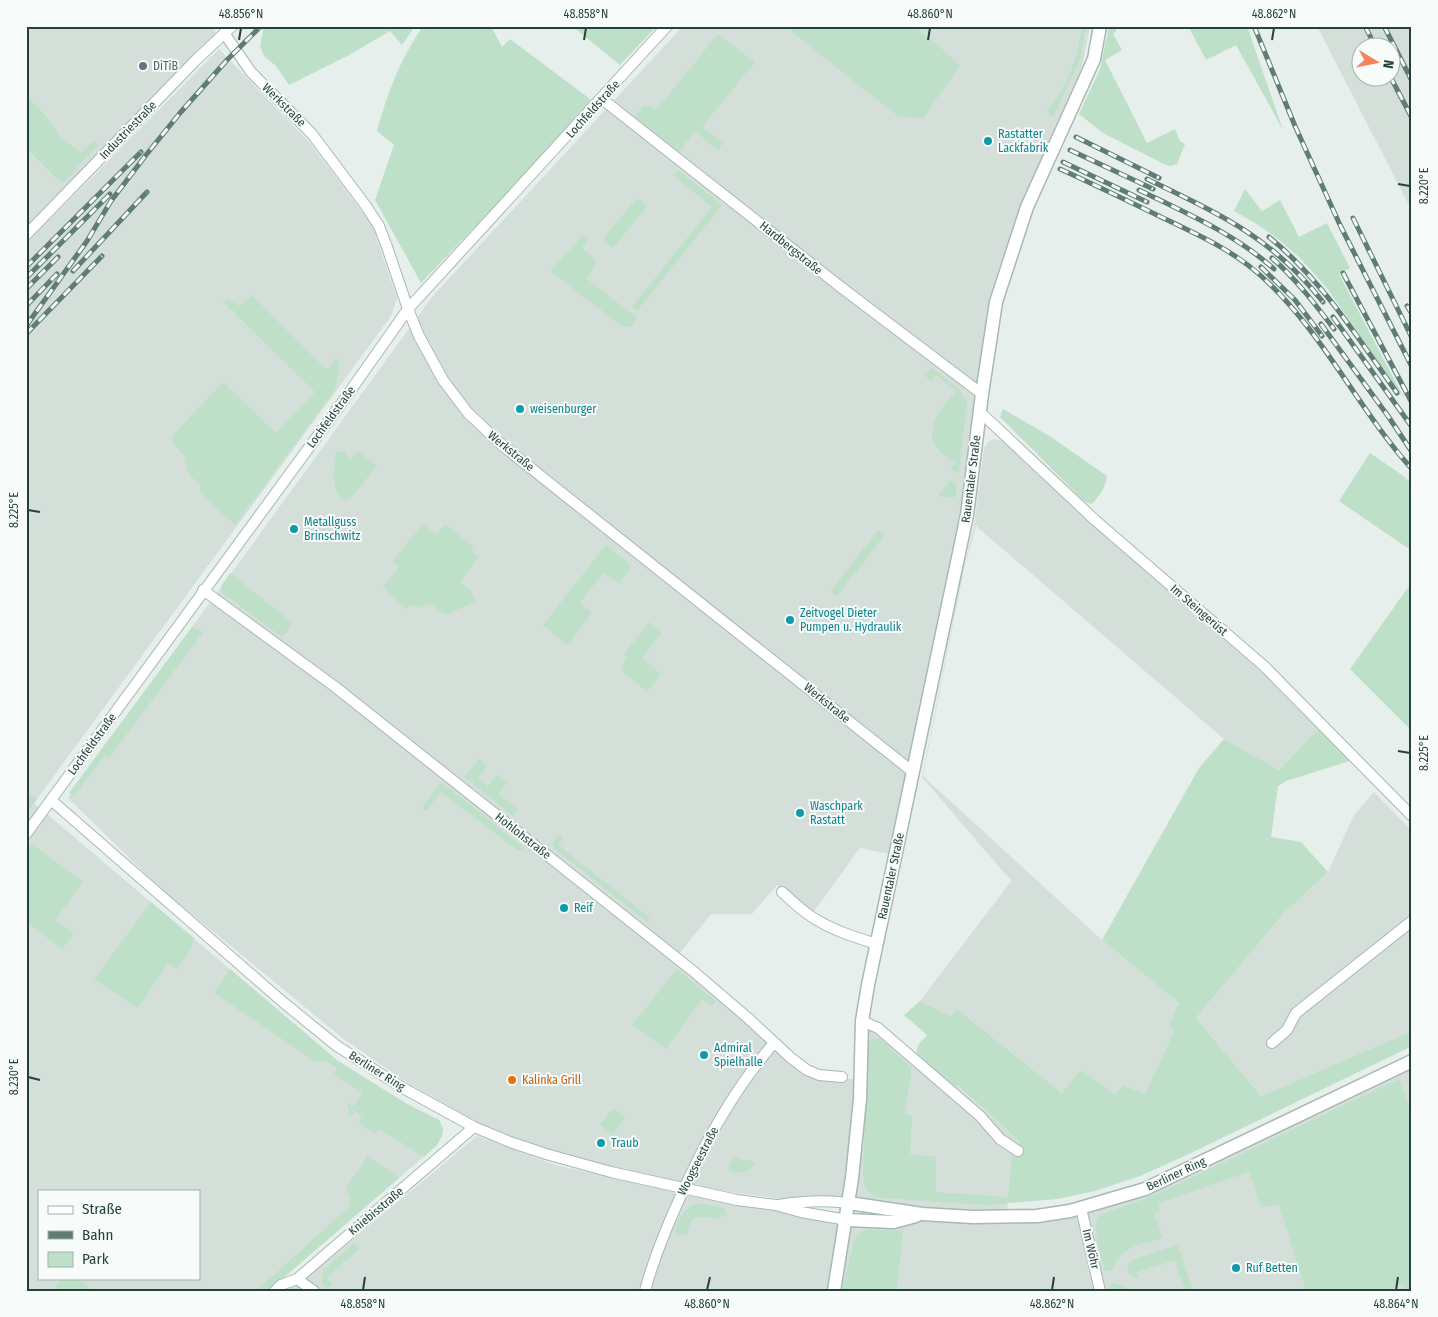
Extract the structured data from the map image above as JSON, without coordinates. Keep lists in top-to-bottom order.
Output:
{
  "streets": {
    "street": [
      "Werkstraße",
      "Lochfeldstraße",
      "Industriestraße",
      "Hardbergstraße",
      "Rauentaler Straße",
      "Im Steingerüst",
      "Hohlohstraße",
      "Berliner Ring",
      "Woogseestraße",
      "Kniebisstraße",
      "Im Wöhr"
    ]
  },
  "crossings": [
    ["Werkstraße", "Lochfeldstraße"],
    ["Werkstraße", "Industriestraße"],
    ["Werkstraße", "Rauentaler Straße"],
    ["Lochfeldstraße", "Hardbergstraße"],
    ["Lochfeldstraße", "Hohlohstraße"],
    ["Lochfeldstraße", "Berliner Ring"],
    ["Hardbergstraße", "Rauentaler Straße"],
    ["Rauentaler Straße", "Im Steingerüst"],
    ["Rauentaler Straße", "Berliner Ring"],
    ["Hohlohstraße", "Woogseestraße"],
    ["Berliner Ring", "Woogseestraße"],
    ["Berliner Ring", "Kniebisstraße"],
    ["Berliner Ring", "Im Wöhr"]
  ],
  "places": [
    "DiTiB",
    "Rastatter Lackfabrik",
    "weisenburger",
    "Metallguss Brinschwitz",
    "Zeitvogel Dieter Pumpen u. Hydraulik",
    "Waschpark Rastatt",
    "Reif",
    "Admiral Spielhalle",
    "Kalinka Grill",
    "Traub",
    "Ruf Betten"
  ],
  "legend": ["Straße", "Bahn", "Park"],
  "north": "right",
  "coordinates": [
    "48.856°N",
    "48.858°N",
    "48.860°N",
    "48.862°N",
    "8.220°E",
    "8.225°E",
    "8.230°E",
    "48.864°N"
  ]
}
